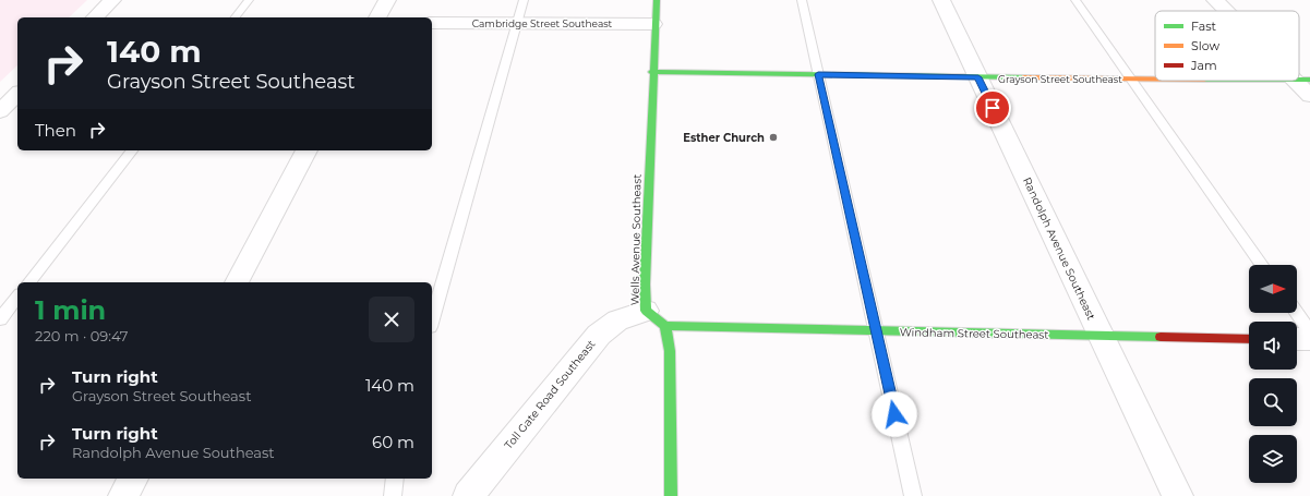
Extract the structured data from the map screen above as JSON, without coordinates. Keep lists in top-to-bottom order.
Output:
{
  "streets": {
    "street": [
      "Cambridge Street Southeast",
      "Grayson Street Southeast",
      "Wells Avenue Southeast",
      "Randolph Avenue Southeast",
      "Windham Street Southeast",
      "Toll Gate Road Southeast"
    ]
  },
  "crossings": [
    ["Cambridge Street Southeast", "Wells Avenue Southeast"],
    ["Grayson Street Southeast", "Wells Avenue Southeast"],
    ["Grayson Street Southeast", "Randolph Avenue Southeast"],
    ["Wells Avenue Southeast", "Windham Street Southeast"],
    ["Wells Avenue Southeast", "Toll Gate Road Southeast"],
    ["Randolph Avenue Southeast", "Windham Street Southeast"],
    ["Windham Street Southeast", "Toll Gate Road Southeast"]
  ],
  "places": ["Esther Church"],
  "legend": ["Fast", "Slow", "Jam"],
  "north": "right",
  "page": {
    "turn": ["140 m", "Grayson Street Southeast"],
    "then": "Then",
    "heading": ["1 min", "220 m · 09:47"],
    "list": [
      {
        "name": "Turn right",
        "note": "Grayson Street Southeast",
        "value": "140 m"
      },
      {
        "name": "Turn right",
        "note": "Randolph Avenue Southeast",
        "value": "60 m"
      }
    ]
  }
}
